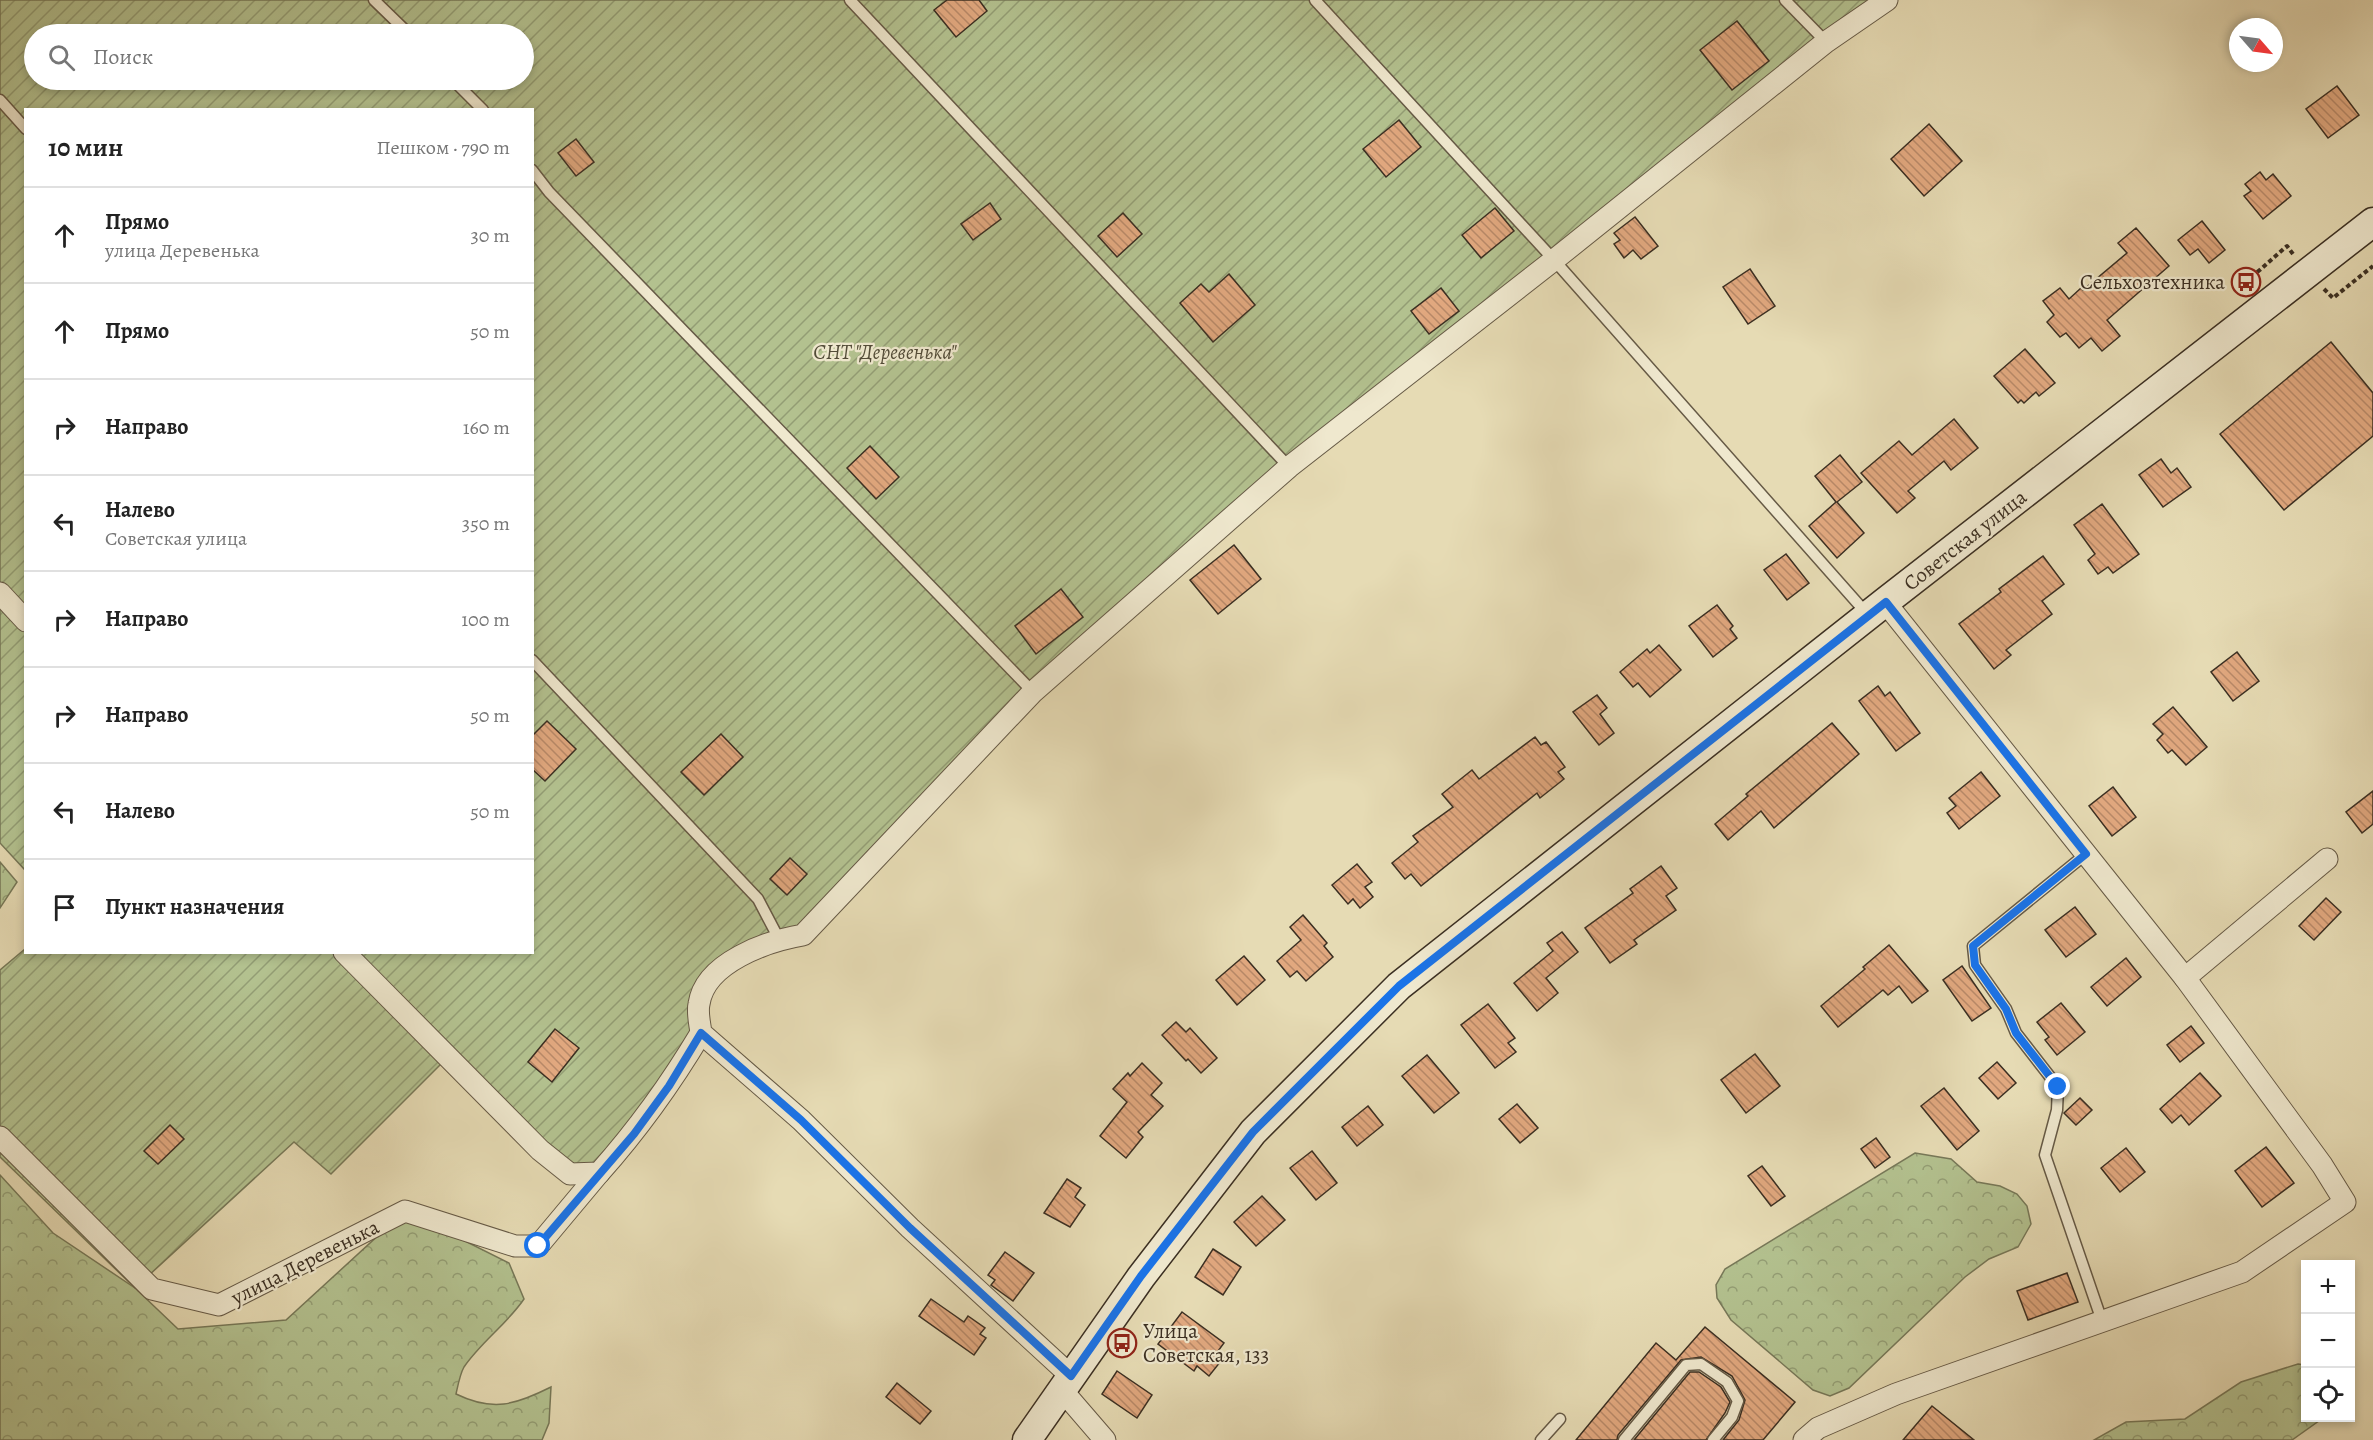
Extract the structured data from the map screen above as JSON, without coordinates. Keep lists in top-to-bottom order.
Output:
{
  "streets": {
    "street": ["Советская улица", "улица Деревенька"]
  },
  "parks": ["СНТ \"Деревенька\""],
  "places": {
    "bus stop": ["Сельхозтехника", "Улица Советская, 133"]
  },
  "north": "bottom right",
  "page": {
    "search": "Поиск",
    "heading": ["10 мин", "Пешком · 790 m"],
    "list": [
      ["Прямо", "улица Деревенька", "30 m"],
      ["Прямо", "50 m"],
      ["Направо", "160 m"],
      ["Налево", "Советская улица", "350 m"],
      ["Направо", "100 m"],
      ["Направо", "50 m"],
      ["Налево", "50 m"],
      "Пункт назначения"
    ],
    "map_buttons": ["+", "−"]
  }
}
